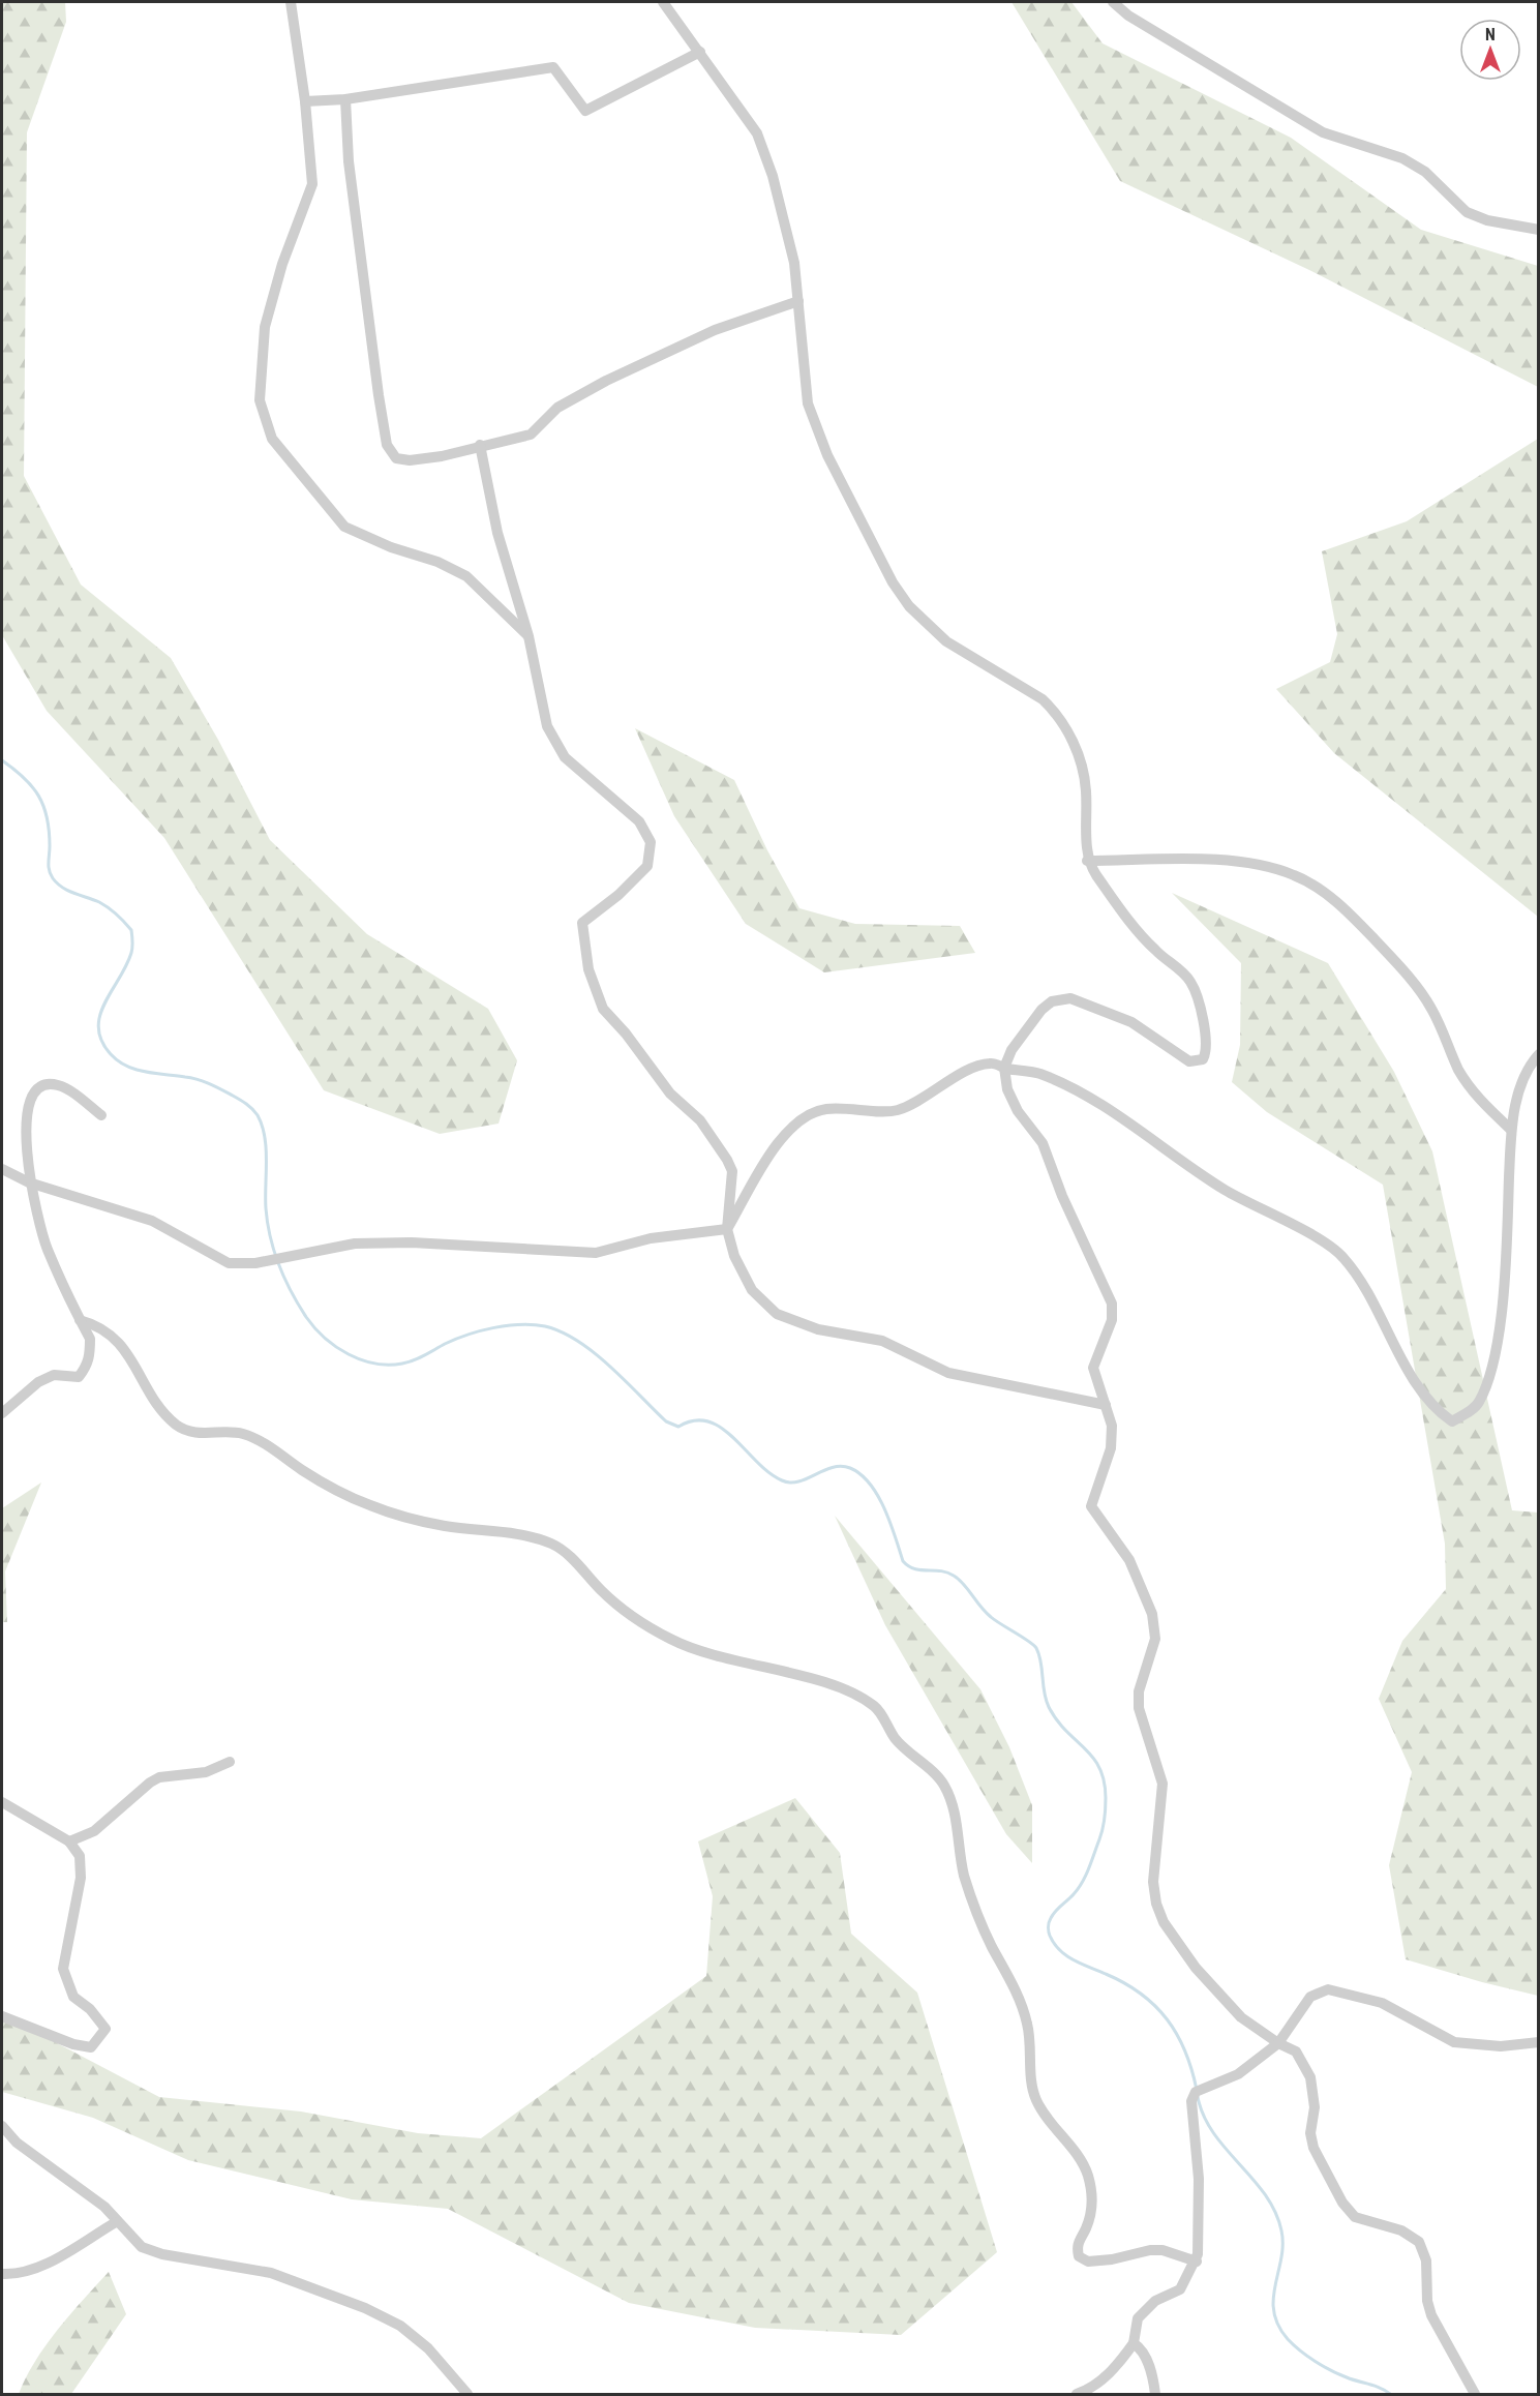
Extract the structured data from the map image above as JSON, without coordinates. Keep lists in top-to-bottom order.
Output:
{
  "north": "top"
}
